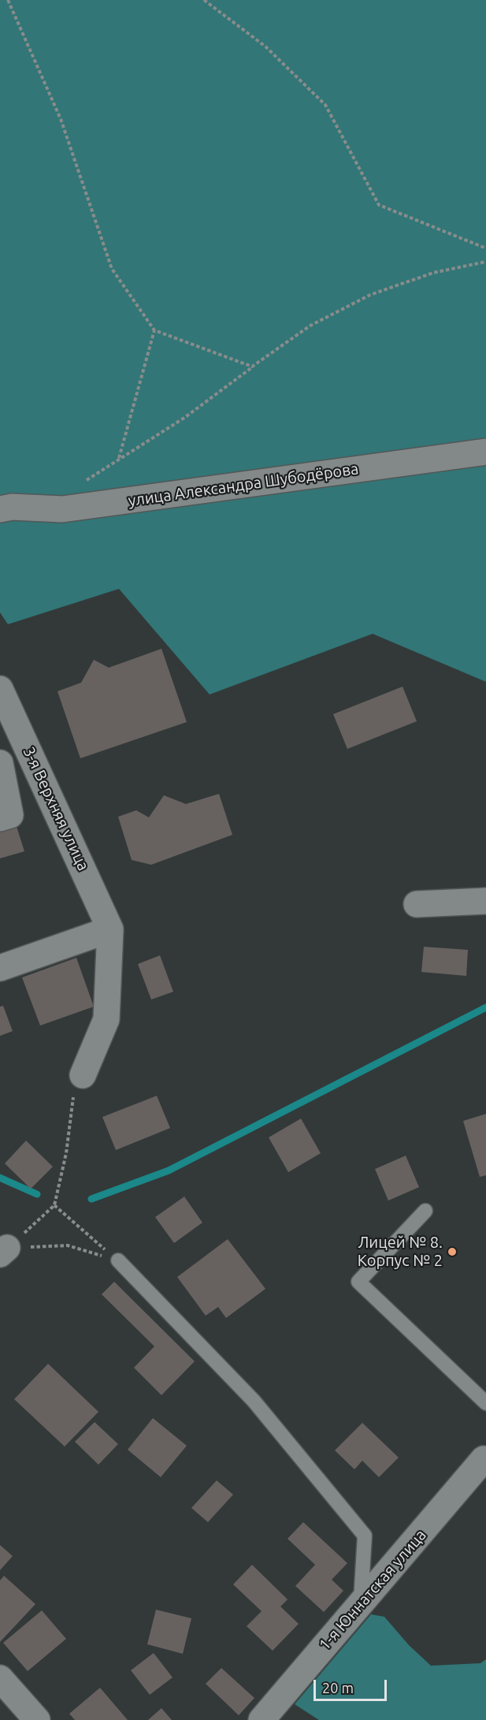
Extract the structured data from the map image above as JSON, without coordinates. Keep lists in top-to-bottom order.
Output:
{
  "streets": {
    "street": ["улица Александра Шубодёрова", "3-я Верхняя улица", "1-я Юннатская улица"]
  },
  "places": ["Лицей № 8. Корпус № 2"],
  "scale_bar": "20 m"
}
